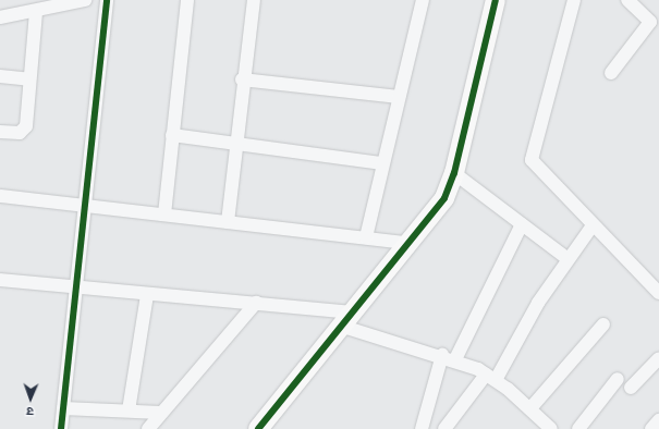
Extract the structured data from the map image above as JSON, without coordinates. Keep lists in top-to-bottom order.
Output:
{
  "north": "bottom"
}
